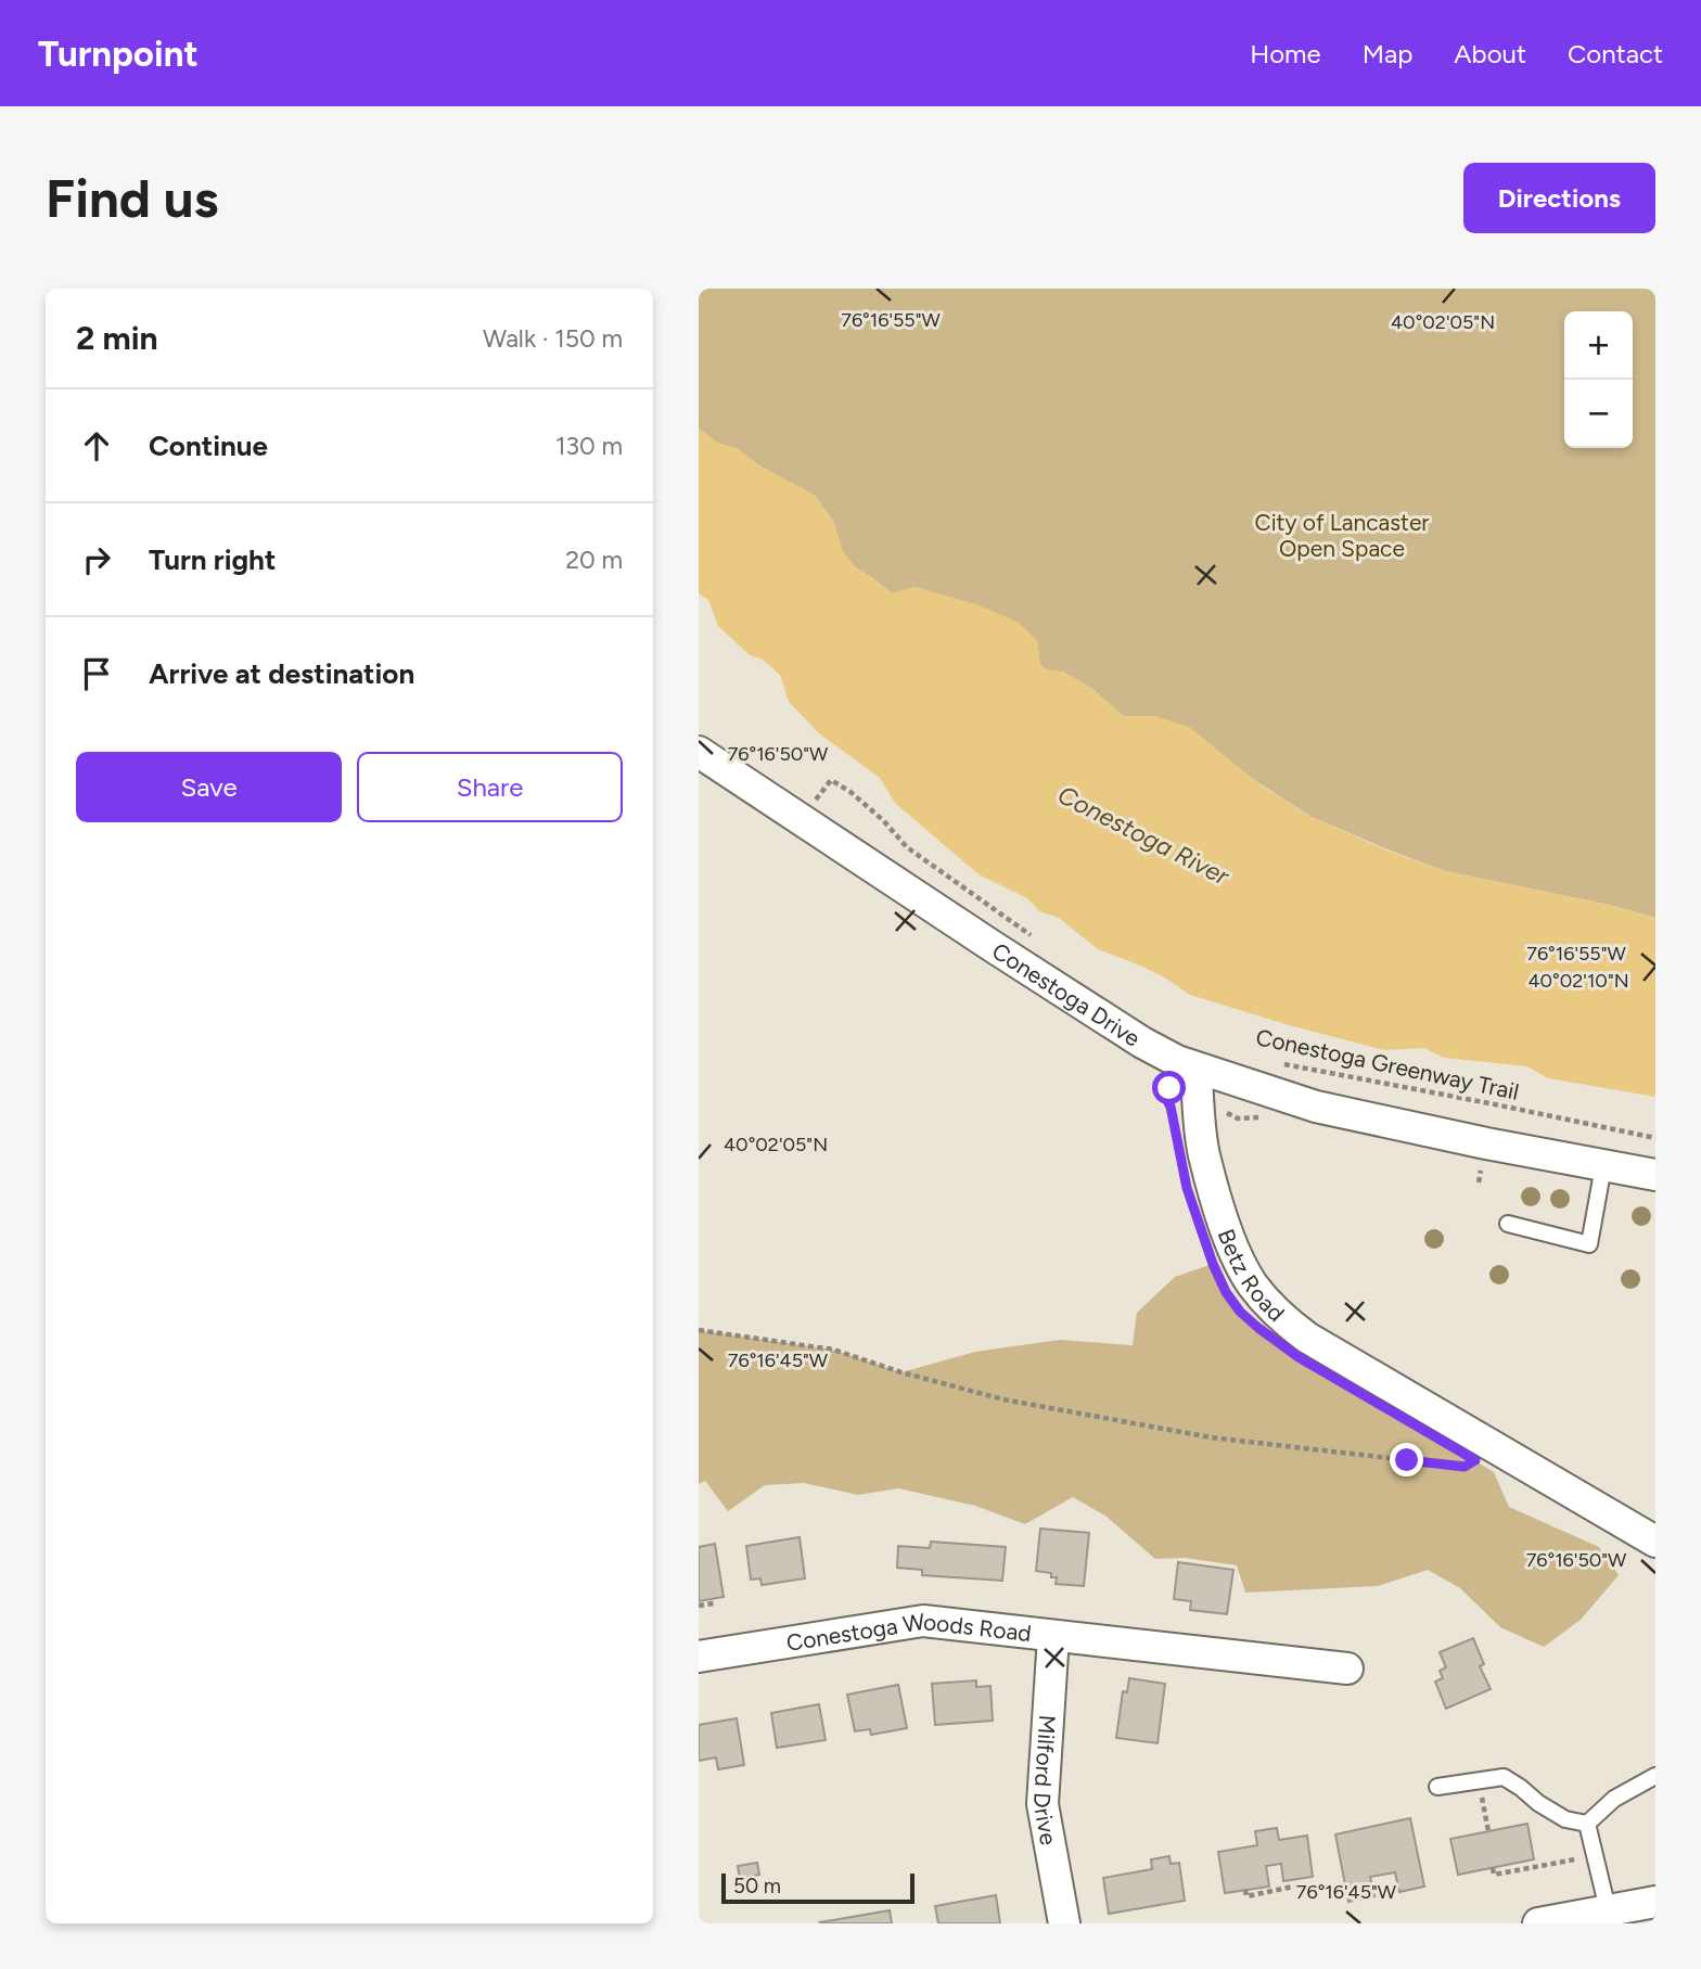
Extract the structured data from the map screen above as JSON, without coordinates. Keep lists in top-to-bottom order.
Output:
{
  "streets": {
    "street": [
      "Conestoga Drive",
      "Betz Road",
      "Conestoga Woods Road",
      "Milford Drive"
    ],
    "path": ["Conestoga Greenway Trail"]
  },
  "crossings": [
    ["Conestoga Drive", "Betz Road"],
    ["Conestoga Woods Road", "Milford Drive"]
  ],
  "water": ["Conestoga River"],
  "parks": ["City of Lancaster Open Space"],
  "scale_bar": "50 m",
  "page": {
    "header": "Turnpoint",
    "nav": [
      "Home",
      "Map",
      "About",
      "Contact"
    ],
    "buttons": [
      "Directions",
      ["Save", "Share"]
    ],
    "title": "Find us",
    "heading": ["2 min", "Walk · 150 m"],
    "map_buttons": ["+", "−"],
    "list": [
      ["Continue", "130 m"],
      ["Turn right", "20 m"],
      "Arrive at destination"
    ],
    "scale": "50 m"
  },
  "coordinates": [
    "76°16'55\"W",
    "40°02'05\"N",
    "76°16'50\"W",
    "40°02'10\"N",
    "76°16'45\"W"
  ]
}
